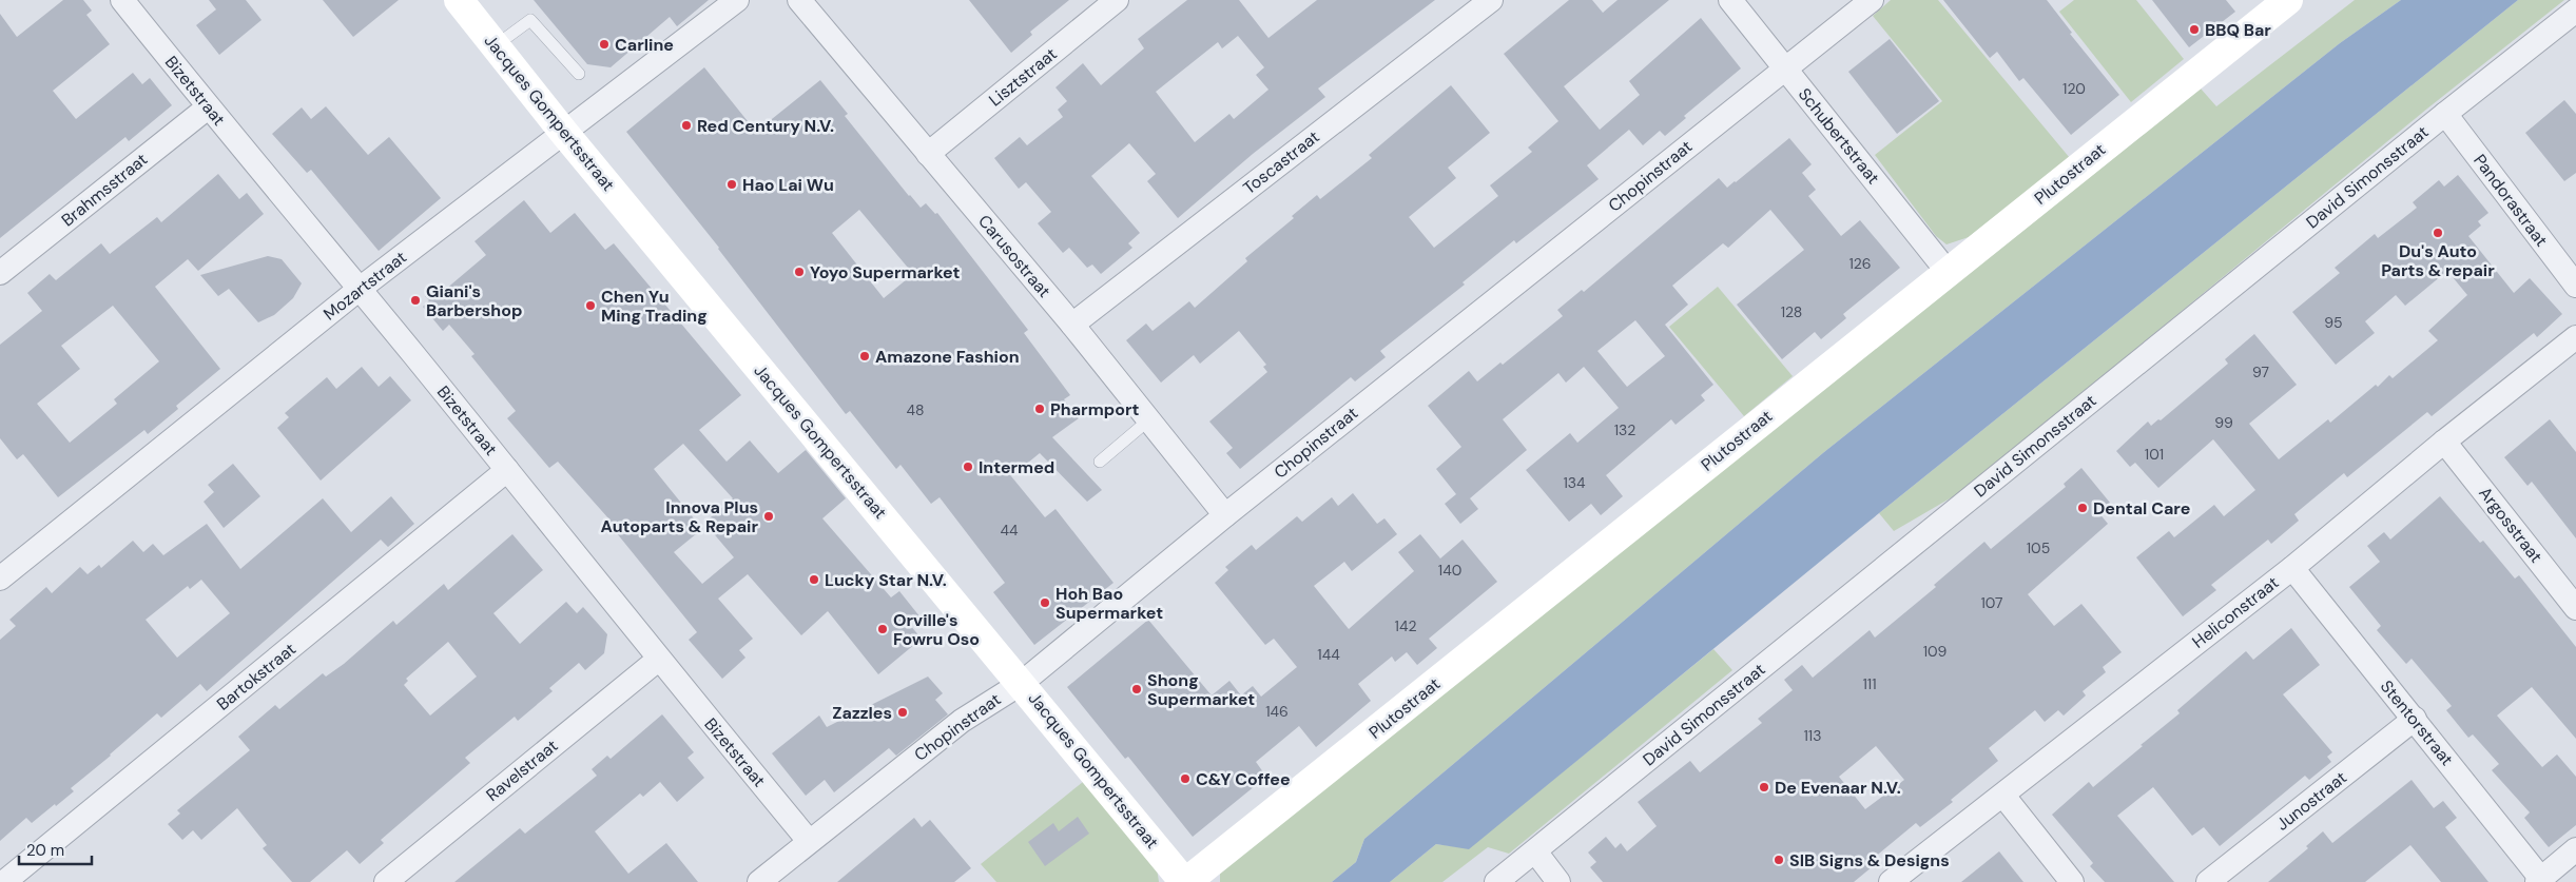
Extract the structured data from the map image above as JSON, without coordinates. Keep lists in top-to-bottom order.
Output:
{
  "streets": {
    "street": [
      "Lisztstraat",
      "Bizetstraat",
      "Jacques Gompertsstraat",
      "Schubertstraat",
      "Toscastraat",
      "Plutostraat",
      "Chopinstraat",
      "David Simonsstraat",
      "Brahmsstraat",
      "Pandorastraat",
      "Carusostraat",
      "Mozartstraat",
      "Argosstraat",
      "Heliconstraat",
      "Bartokstraat",
      "Stentorstraat",
      "Ravelstraat",
      "Junostraat"
    ]
  },
  "crossings": [
    ["Lisztstraat", "Carusostraat"],
    ["Bizetstraat", "Chopinstraat"],
    ["Bizetstraat", "Brahmsstraat"],
    ["Bizetstraat", "Mozartstraat"],
    ["Bizetstraat", "Bartokstraat"],
    ["Bizetstraat", "Ravelstraat"],
    ["Jacques Gompertsstraat", "Plutostraat"],
    ["Jacques Gompertsstraat", "Chopinstraat"],
    ["Jacques Gompertsstraat", "Mozartstraat"],
    ["Schubertstraat", "Plutostraat"],
    ["Schubertstraat", "Chopinstraat"],
    ["Toscastraat", "Carusostraat"],
    ["Chopinstraat", "Carusostraat"],
    ["David Simonsstraat", "Pandorastraat"],
    ["Argosstraat", "Heliconstraat"],
    ["Heliconstraat", "Stentorstraat"],
    ["Stentorstraat", "Junostraat"]
  ],
  "places": [
    "BBQ Bar",
    "Carline",
    "Red Century N.V.",
    "Hao Lai Wu",
    "Du's Auto Parts & repair",
    "Yoyo Supermarket",
    "Giani's Barbershop",
    "Chen Yu Ming Trading",
    "Amazone Fashion",
    "Pharmport",
    "Intermed",
    "Dental Care",
    "Innova Plus Autoparts & Repair",
    "Lucky Star N.V.",
    "Hoh Bao Supermarket",
    "Orville's Fowru Oso",
    "Shong Supermarket",
    "Zazzles",
    "C&Y Coffee",
    "De Evenaar N.V.",
    "SIB Signs & Designs"
  ],
  "house_numbers": [
    "120",
    "126",
    "128",
    "95",
    "97",
    "48",
    "99",
    "132",
    "101",
    "134",
    "44",
    "105",
    "140",
    "107",
    "142",
    "109",
    "144",
    "111",
    "146",
    "113"
  ],
  "scale_bar": "20 m"
}
